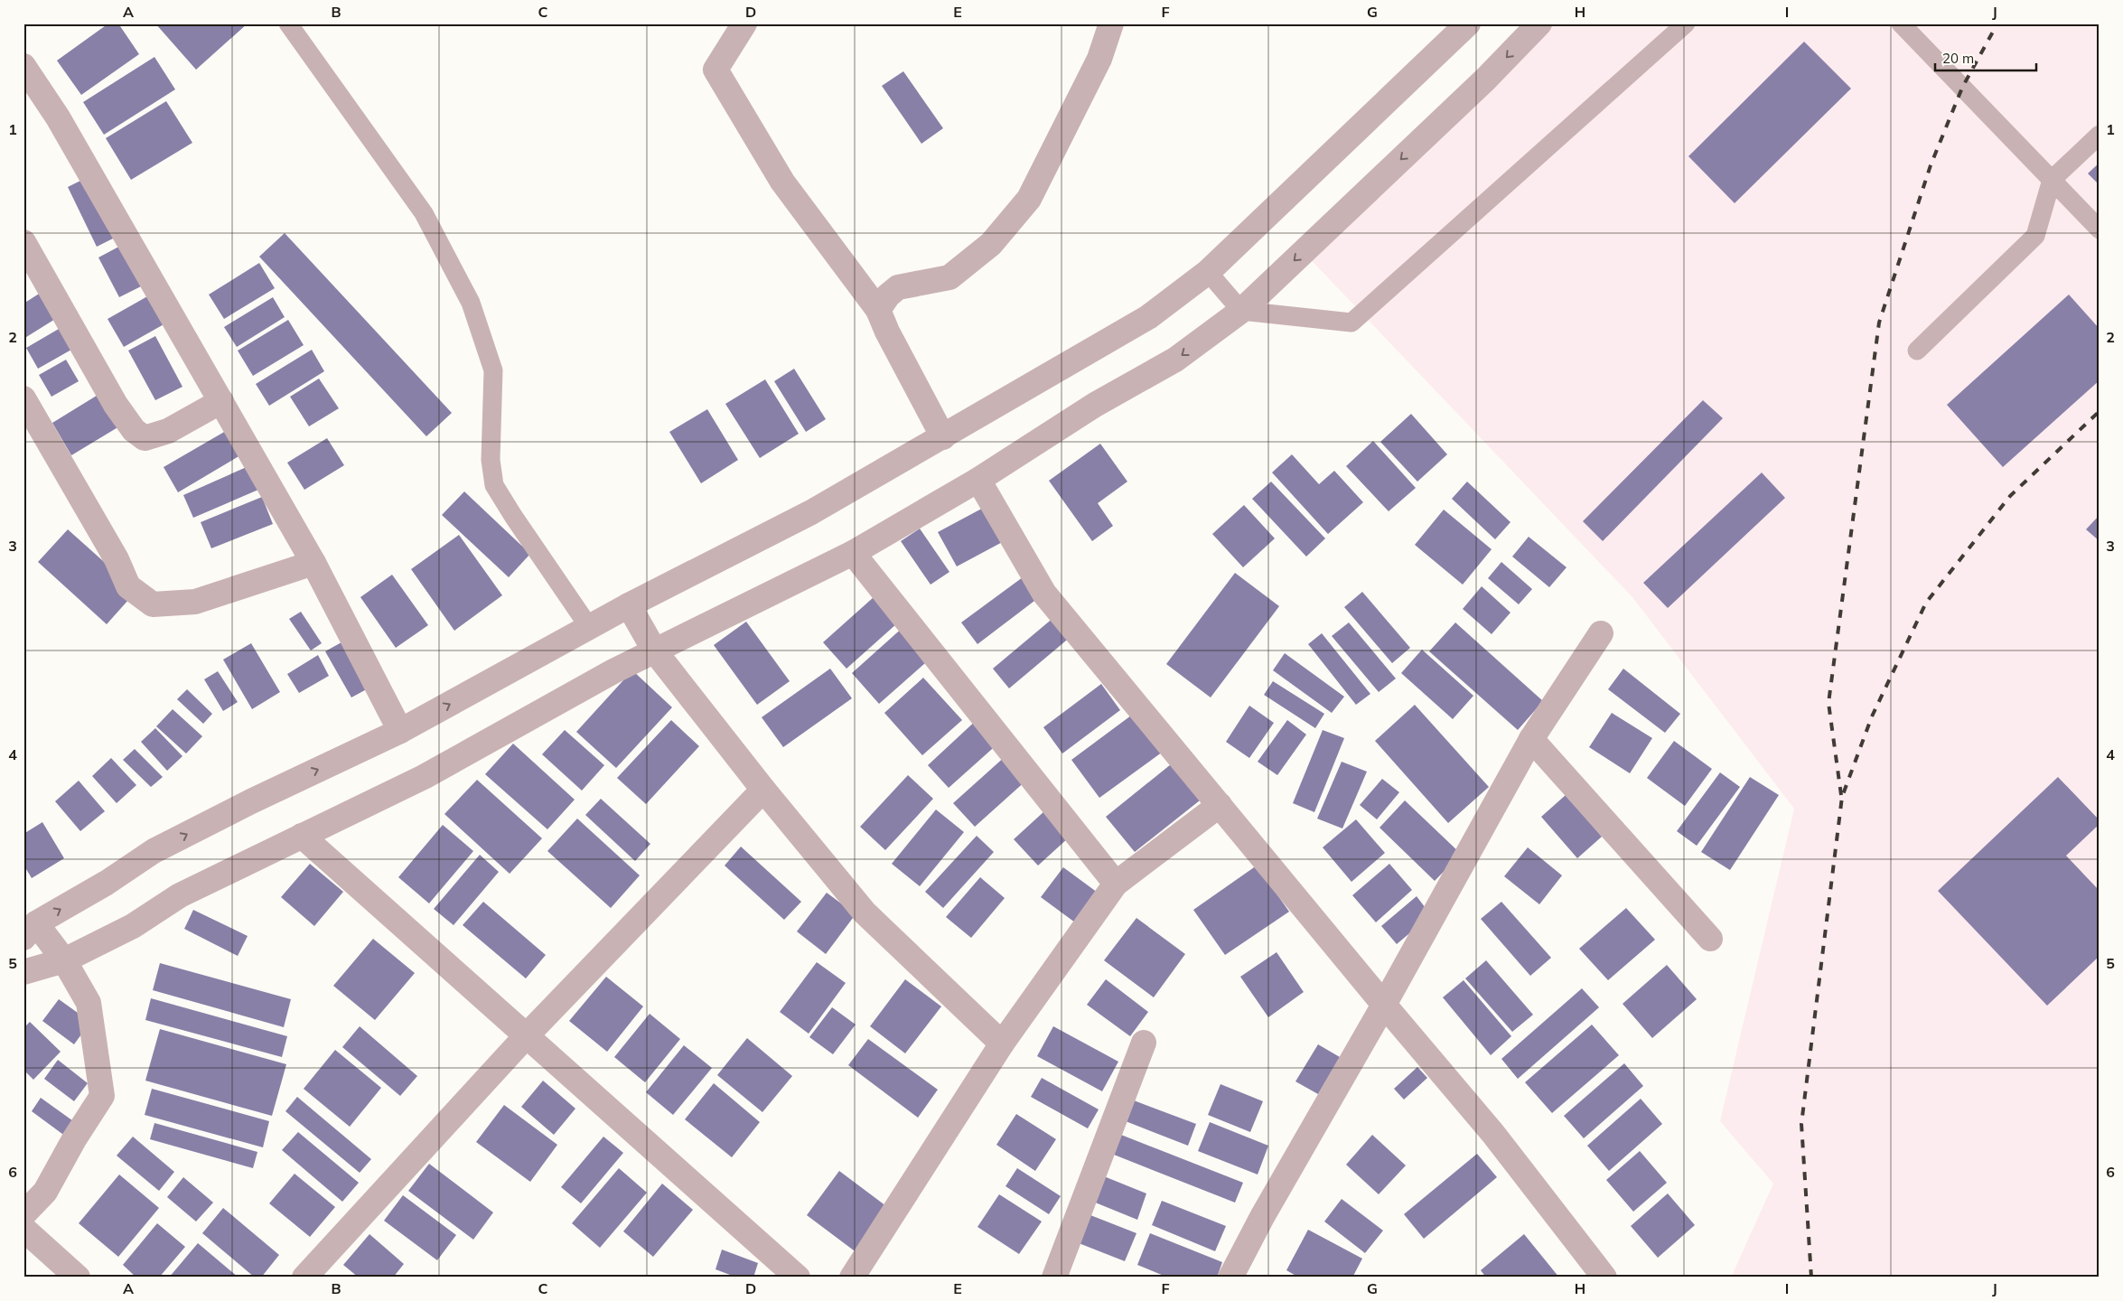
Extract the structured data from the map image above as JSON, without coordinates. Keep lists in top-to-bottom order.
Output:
{
  "scale_bar": "20 m",
  "grid": {
    "columns": [
      "A",
      "B",
      "C",
      "D",
      "E",
      "F",
      "G",
      "H",
      "I",
      "J"
    ],
    "rows": [
      "1",
      "2",
      "3",
      "4",
      "5",
      "6"
    ]
  }
}
